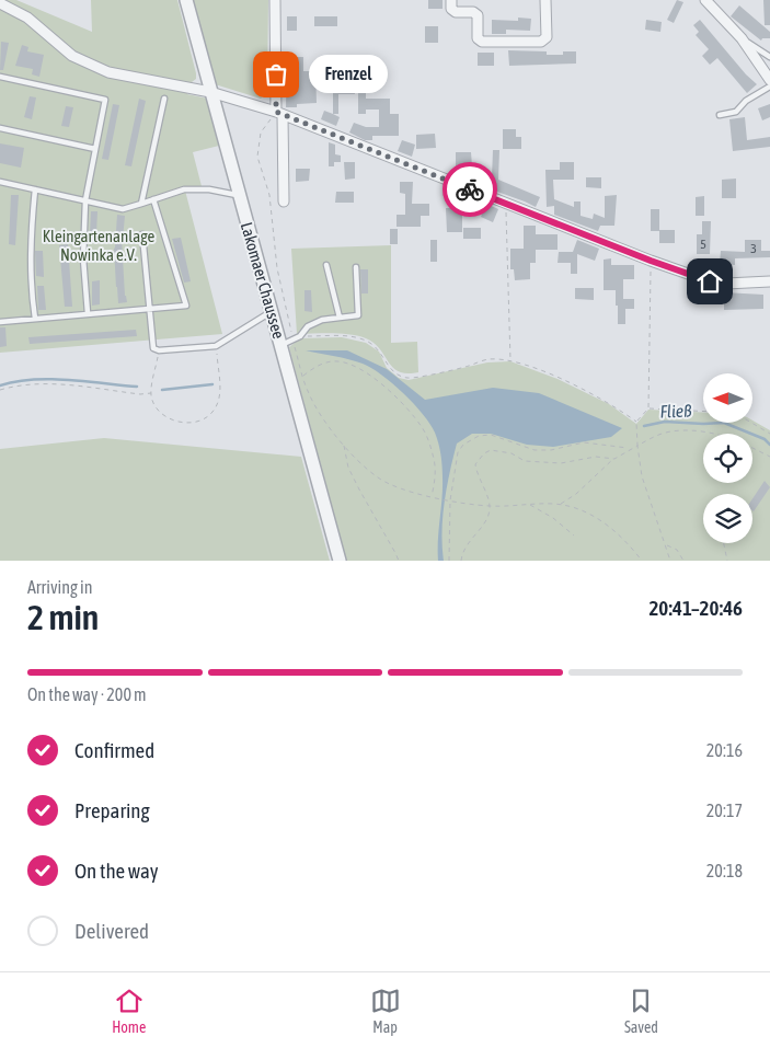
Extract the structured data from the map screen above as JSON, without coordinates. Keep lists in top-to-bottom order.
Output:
{
  "streets": {
    "street": ["Lakomaer Chaussee"]
  },
  "water": ["Fließ"],
  "parks": ["Kleingartenanlage Nowinka e.V."],
  "places": ["Frenzel"],
  "house_numbers": ["5", "3"],
  "north": "left",
  "page": {
    "bubble": "Frenzel",
    "heading": ["2 min", "Arriving in", "20:41–20:46"],
    "bar": "On the way · 200 m",
    "list": [
      ["Confirmed", "20:16"],
      ["Preparing", "20:17"],
      ["On the way", "20:18"],
      "Delivered"
    ],
    "tabs": ["Home", "Map", "Saved"]
  }
}
